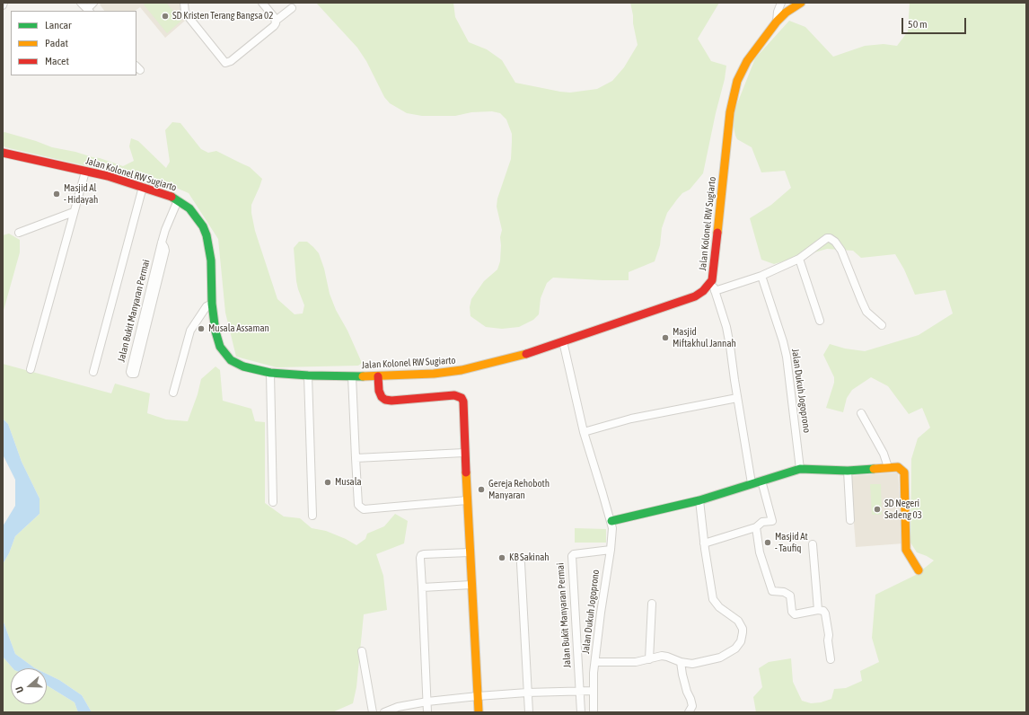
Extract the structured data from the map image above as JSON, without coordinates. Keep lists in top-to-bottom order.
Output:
{
  "streets": {
    "main road": ["Jalan Kolonel RW Sugiarto"],
    "street": ["Jalan Bukit Manyaran Permai", "Jalan Dukuh Jogoprono"]
  },
  "crossings": [
    ["Jalan Kolonel RW Sugiarto", "Jalan Bukit Manyaran Permai"],
    ["Jalan Kolonel RW Sugiarto", "Jalan Dukuh Jogoprono"],
    ["Jalan Bukit Manyaran Permai", "Jalan Dukuh Jogoprono"]
  ],
  "places": [
    "SD Kristen Terang Bangsa 02",
    "Masjid Al - Hidayah",
    "Musala Assaman",
    "Masjid Miftakhul Jannah",
    "Musala",
    "Gereja Rehoboth Manyaran",
    "SD Negeri Sadeng 03",
    "Masjid At - Taufiq",
    "KB Sakinah"
  ],
  "legend": ["Lancar", "Padat", "Macet"],
  "scale_bar": "50 m",
  "north": "left"
}
